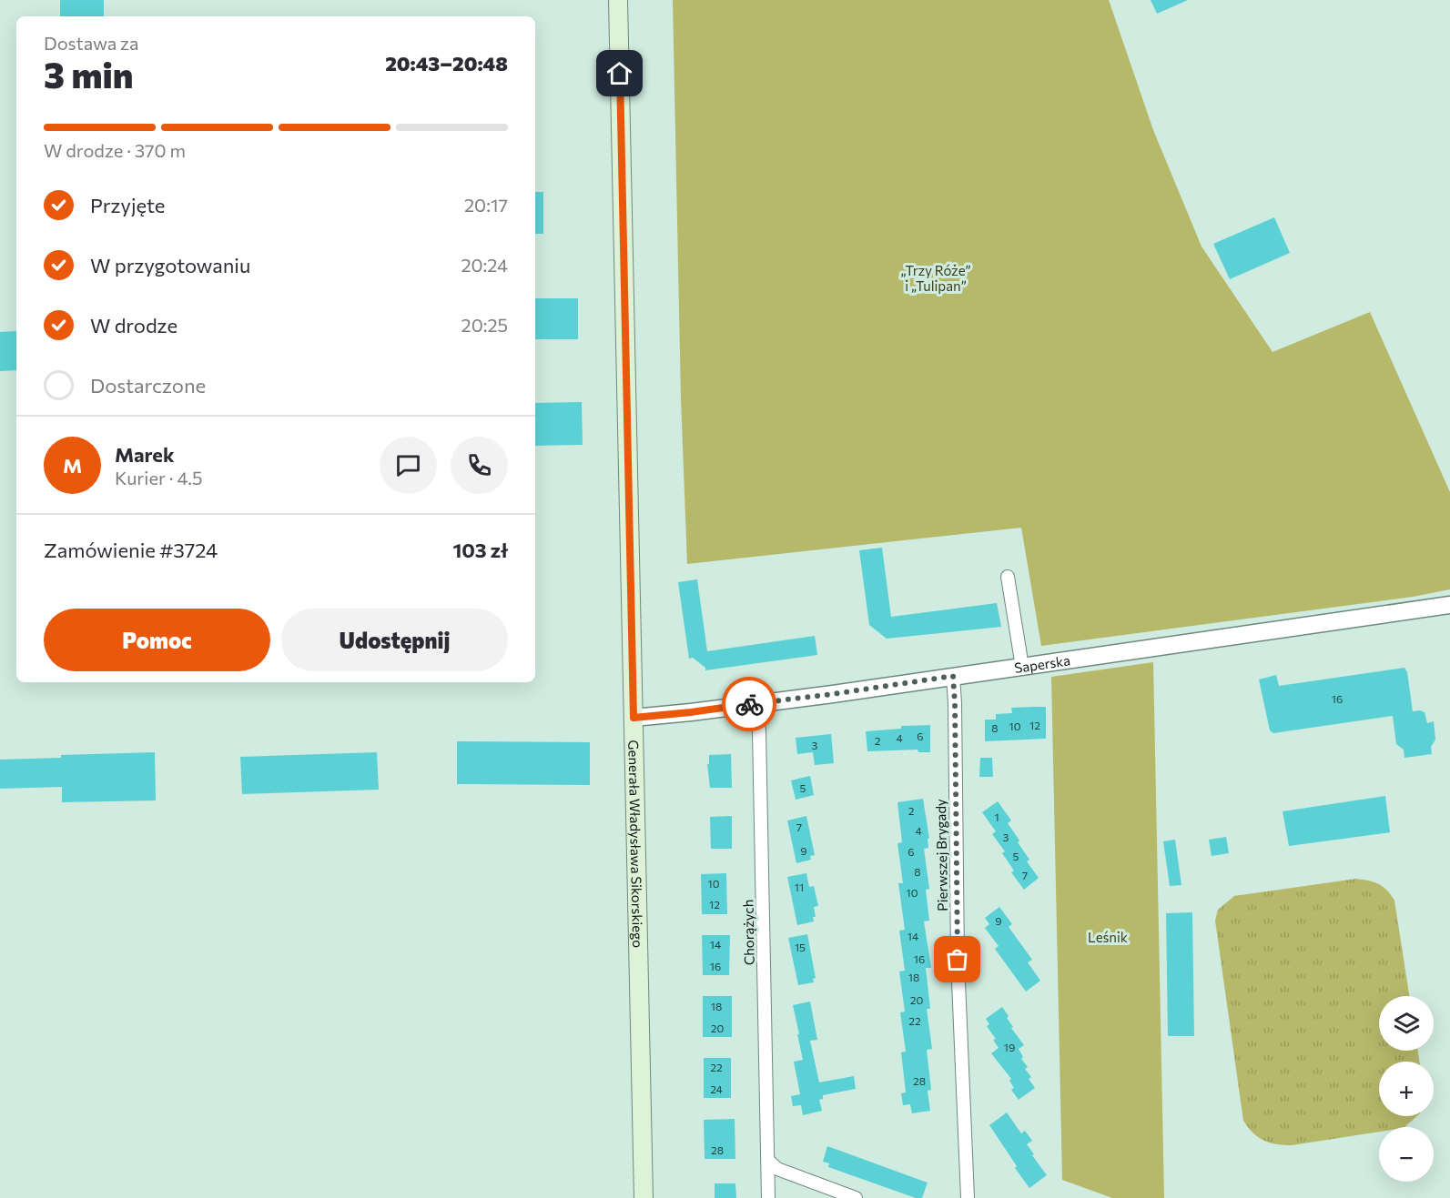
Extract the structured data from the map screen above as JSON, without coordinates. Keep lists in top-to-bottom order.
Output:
{
  "streets": {
    "main road": ["Generała Władysława Sikorskiego"],
    "street": ["Saperska", "Pierwszej Brygady", "Chorążych"]
  },
  "crossings": [
    ["Saperska", "Generała Władysława Sikorskiego"],
    ["Saperska", "Pierwszej Brygady"],
    ["Saperska", "Chorążych"]
  ],
  "parks": ["„Trzy Róże” i „Tulipan”", "Leśnik"],
  "house_numbers": [
    "16",
    "12",
    "10",
    "8",
    "6",
    "4",
    "2",
    "3",
    "5",
    "2",
    "1",
    "7",
    "4",
    "3",
    "9",
    "6",
    "5",
    "8",
    "7",
    "10",
    "11",
    "10",
    "12",
    "9",
    "14",
    "14",
    "15",
    "16",
    "16",
    "18",
    "20",
    "18",
    "22",
    "20",
    "19",
    "22",
    "28",
    "24",
    "28"
  ],
  "page": {
    "heading": ["3 min", "Dostawa za", "20:43–20:48"],
    "panel": [
      "Marek",
      "Kurier · 4.5",
      "Zamówienie #3724",
      "103 zł"
    ],
    "bar": "W drodze · 370 m",
    "list": [
      ["Przyjęte", "20:17"],
      ["W przygotowaniu", "20:24"],
      ["W drodze", "20:25"],
      "Dostarczone"
    ],
    "round": "M",
    "buttons": ["Pomoc", "Udostępnij"],
    "map_buttons": ["+", "−"]
  }
}
